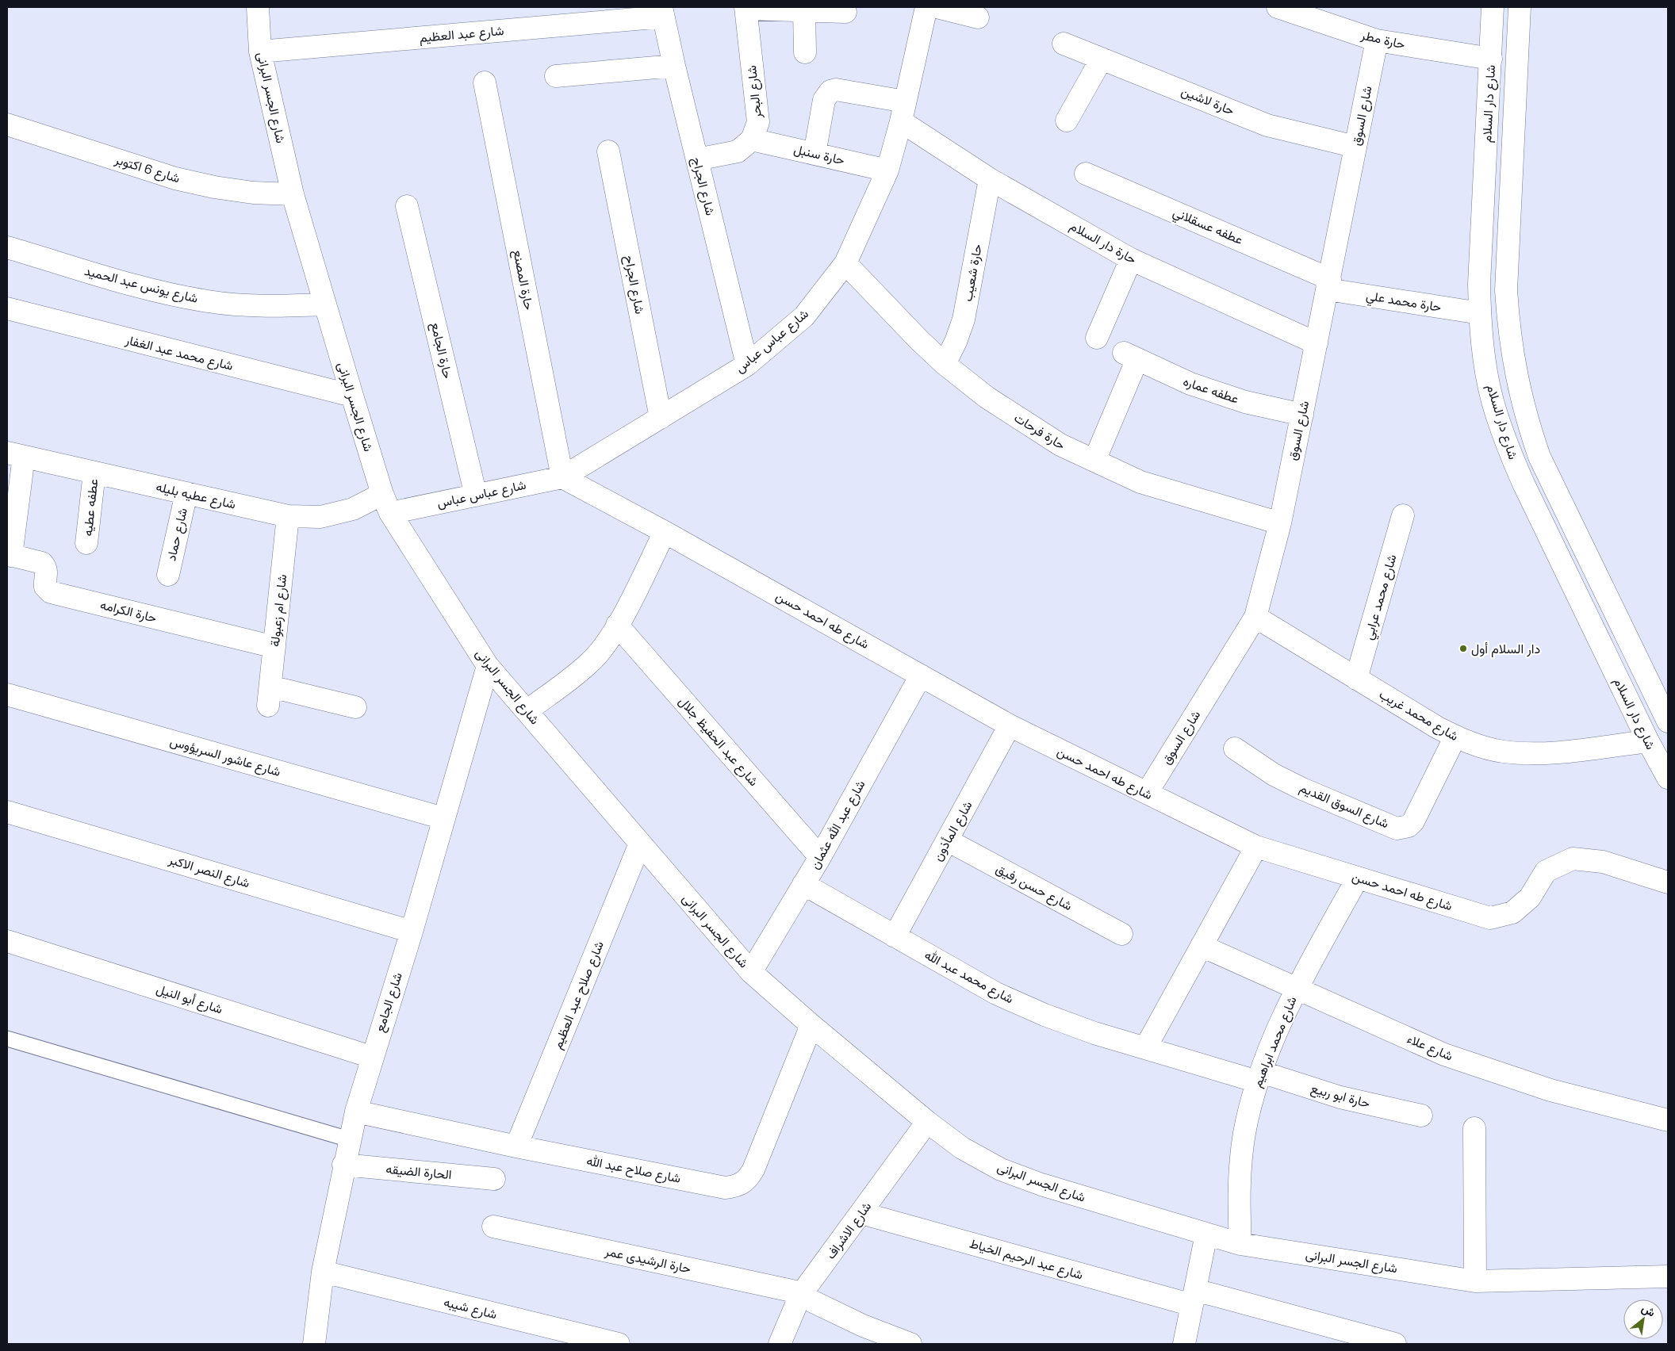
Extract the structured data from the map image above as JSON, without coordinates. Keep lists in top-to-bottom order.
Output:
{
  "streets": {
    "street": [
      "شارع عبد العظيم",
      "حارة مطر",
      "شارع البحر",
      "شارع الجسر البرانى",
      "حارة لاشين",
      "شارع دار السلام",
      "شارع السوق",
      "حارة سنبل",
      "شارع 6 اكتوبر",
      "شارع الجراج",
      "عطفه عسقلاني",
      "حارة دار السلام",
      "حارة شعيب",
      "حارة المصنع",
      "شارع يونس عبد الحميد",
      "شارع الجراح",
      "حارة محمد علي",
      "شارع عباس عباس",
      "حارة الجامع",
      "شارع محمد عبد الغفار",
      "عطفه عماره",
      "حارة فرحات",
      "شارع عطيه بليله",
      "عطفه عطيه",
      "شارع حماد",
      "شارع محمد عرابي",
      "شارع ام زعبولة",
      "حارة الكرامه",
      "شارع طه احمد حسن",
      "شارع محمد غريب",
      "شارع عبد الحفيظ جلال",
      "شارع عاشور السريؤوس",
      "شارع السوق القديم",
      "شارع عبد الله عثمان",
      "شارع المأذون",
      "شارع النصر الاكبر",
      "شارع حسن رفيق",
      "شارع محمد عبد الله",
      "شارع صلاح عبد العظيم",
      "شارع أبو النيل",
      "شارع الجامع",
      "شارع محمد ابراهيم",
      "شارع علاء",
      "حارة ابو ربيع",
      "شارع صلاح عبد الله",
      "الحارة الضيقه",
      "شارع الاشراف",
      "شارع عبد الرحيم الخياط",
      "حارة الرشيدى عمر",
      "شارع شيبه"
    ]
  },
  "crossings": [
    ["شارع عبد العظيم", "شارع الجسر البرانى"],
    ["شارع عبد العظيم", "شارع الجراج"],
    ["حارة مطر", "شارع دار السلام"],
    ["حارة مطر", "شارع السوق"],
    ["شارع البحر", "حارة سنبل"],
    ["شارع الجسر البرانى", "شارع 6 اكتوبر"],
    ["شارع الجسر البرانى", "شارع يونس عبد الحميد"],
    ["شارع الجسر البرانى", "شارع عباس عباس"],
    ["شارع الجسر البرانى", "شارع محمد عبد الغفار"],
    ["شارع الجسر البرانى", "شارع عطيه بليله"],
    ["شارع الجسر البرانى", "شارع عبد الله عثمان"],
    ["شارع الجسر البرانى", "شارع صلاح عبد العظيم"],
    ["شارع الجسر البرانى", "شارع الجامع"],
    ["شارع الجسر البرانى", "شارع محمد ابراهيم"],
    ["شارع الجسر البرانى", "شارع صلاح عبد الله"],
    ["شارع الجسر البرانى", "شارع الاشراف"],
    ["حارة لاشين", "شارع السوق"],
    ["شارع دار السلام", "حارة محمد علي"],
    ["شارع دار السلام", "شارع محمد غريب"],
    ["شارع السوق", "عطفه عسقلاني"],
    ["شارع السوق", "حارة دار السلام"],
    ["شارع السوق", "حارة محمد علي"],
    ["شارع السوق", "عطفه عماره"],
    ["شارع السوق", "حارة فرحات"],
    ["شارع السوق", "شارع طه احمد حسن"],
    ["شارع السوق", "شارع محمد غريب"],
    ["حارة سنبل", "شارع عباس عباس"],
    ["شارع الجراج", "شارع عباس عباس"],
    ["عطفه عسقلاني", "حارة محمد علي"],
    ["حارة دار السلام", "حارة شعيب"],
    ["حارة دار السلام", "شارع عباس عباس"],
    ["حارة شعيب", "حارة فرحات"],
    ["حارة المصنع", "شارع عباس عباس"],
    ["حارة المصنع", "شارع طه احمد حسن"],
    ["شارع الجراح", "شارع عباس عباس"],
    ["شارع عباس عباس", "حارة الجامع"],
    ["شارع عباس عباس", "حارة فرحات"],
    ["شارع عباس عباس", "شارع عطيه بليله"],
    ["شارع عباس عباس", "شارع طه احمد حسن"],
    ["عطفه عماره", "حارة فرحات"],
    ["شارع عطيه بليله", "عطفه عطيه"],
    ["شارع عطيه بليله", "شارع حماد"],
    ["شارع عطيه بليله", "شارع ام زعبولة"],
    ["شارع محمد عرابي", "شارع محمد غريب"],
    ["شارع ام زعبولة", "حارة الكرامه"],
    ["شارع طه احمد حسن", "شارع عبد الله عثمان"],
    ["شارع طه احمد حسن", "شارع المأذون"],
    ["شارع طه احمد حسن", "شارع محمد ابراهيم"],
    ["شارع محمد غريب", "شارع السوق القديم"],
    ["شارع عبد الحفيظ جلال", "شارع عبد الله عثمان"],
    ["شارع عاشور السريؤوس", "شارع الجامع"],
    ["شارع عبد الله عثمان", "شارع محمد عبد الله"],
    ["شارع المأذون", "شارع حسن رفيق"],
    ["شارع المأذون", "شارع محمد عبد الله"],
    ["شارع النصر الاكبر", "شارع الجامع"],
    ["شارع محمد عبد الله", "شارع محمد ابراهيم"],
    ["شارع محمد عبد الله", "حارة ابو ربيع"],
    ["شارع صلاح عبد العظيم", "شارع صلاح عبد الله"],
    ["شارع أبو النيل", "شارع الجامع"],
    ["شارع الجامع", "شارع صلاح عبد الله"],
    ["شارع الجامع", "الحارة الضيقه"],
    ["شارع الجامع", "شارع شيبه"],
    ["شارع محمد ابراهيم", "شارع علاء"],
    ["شارع محمد ابراهيم", "حارة ابو ربيع"],
    ["شارع الاشراف", "شارع عبد الرحيم الخياط"],
    ["شارع الاشراف", "حارة الرشيدى عمر"]
  ],
  "places": ["دار السلام أول"],
  "north": "top right"
}
